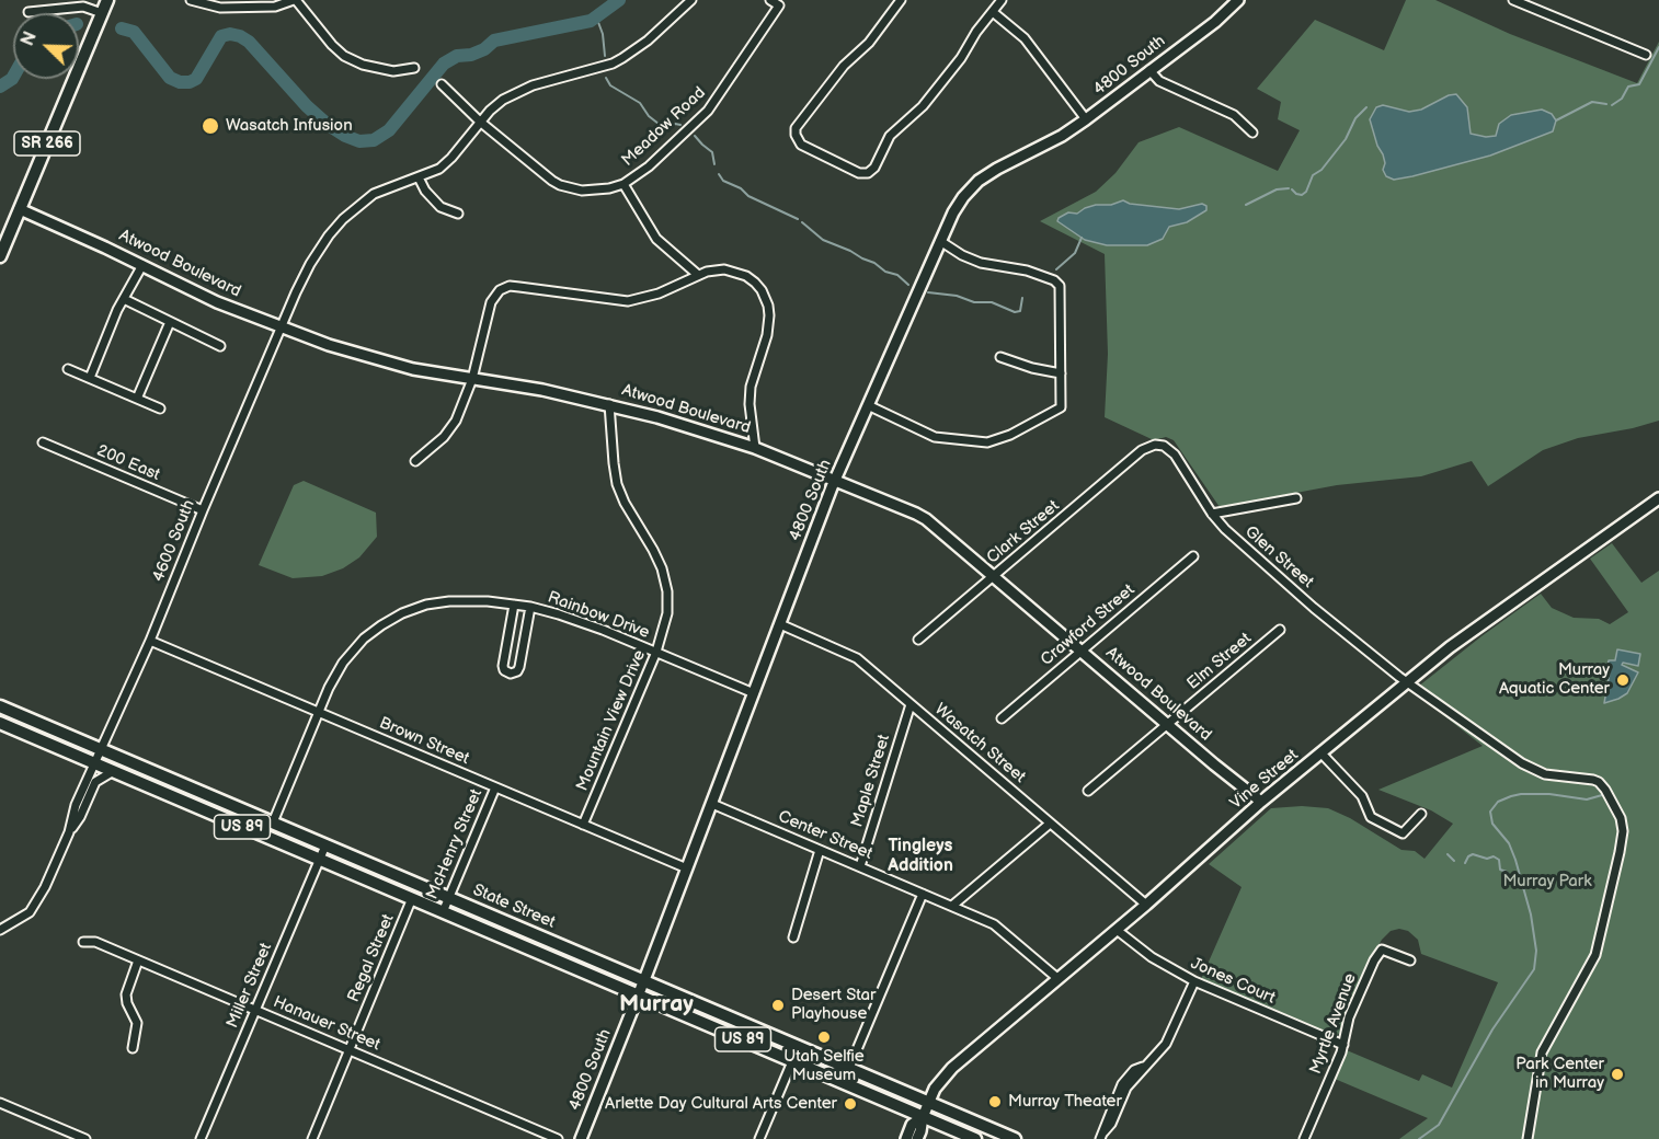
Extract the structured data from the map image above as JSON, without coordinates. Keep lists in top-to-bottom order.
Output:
{
  "streets": {
    "main road": ["SR 266", "US 89", "State Street"],
    "street": [
      "4800 South",
      "Meadow Road",
      "Atwood Boulevard",
      "200 East",
      "Clark Street",
      "4600 South",
      "Glen Street",
      "Rainbow Drive",
      "Crawford Street",
      "Elm Street",
      "Mountain View Drive",
      "Brown Street",
      "Wasatch Street",
      "Vine Street",
      "Maple Street",
      "Center Street",
      "McHenry Street",
      "Regal Street",
      "Jones Court",
      "Miller Street",
      "Hanauer Street",
      "Myrtle Avenue"
    ]
  },
  "crossings": [
    ["4800 South", "Atwood Boulevard"],
    ["4800 South", "Rainbow Drive"],
    ["4800 South", "Brown Street"],
    ["4800 South", "Wasatch Street"],
    ["4800 South", "Center Street"],
    ["4800 South", "State Street"],
    ["Meadow Road", "4600 South"],
    ["SR 266", "Atwood Boulevard"],
    ["Atwood Boulevard", "Clark Street"],
    ["Atwood Boulevard", "4600 South"],
    ["Atwood Boulevard", "Crawford Street"],
    ["Atwood Boulevard", "Elm Street"],
    ["Atwood Boulevard", "Mountain View Drive"],
    ["Atwood Boulevard", "Vine Street"],
    ["200 East", "4600 South"],
    ["Clark Street", "Glen Street"],
    ["4600 South", "Brown Street"],
    ["4600 South", "State Street"],
    ["Glen Street", "Vine Street"],
    ["Rainbow Drive", "Mountain View Drive"],
    ["Rainbow Drive", "Brown Street"],
    ["Rainbow Drive", "State Street"],
    ["Mountain View Drive", "Brown Street"],
    ["Brown Street", "McHenry Street"],
    ["Wasatch Street", "Vine Street"],
    ["Wasatch Street", "Maple Street"],
    ["Vine Street", "Center Street"],
    ["Vine Street", "State Street"],
    ["Vine Street", "Jones Court"],
    ["Maple Street", "Center Street"],
    ["McHenry Street", "State Street"],
    ["State Street", "Regal Street"],
    ["State Street", "Miller Street"],
    ["Regal Street", "Hanauer Street"],
    ["Jones Court", "Myrtle Avenue"],
    ["Miller Street", "Hanauer Street"]
  ],
  "districts": ["Tingleys Addition", "Murray"],
  "parks": ["Murray Park"],
  "places": [
    "Wasatch Infusion",
    "Murray Aquatic Center",
    "Desert Star Playhouse",
    "Utah Selfie Museum",
    "Park Center in Murray",
    "Murray Theater",
    "Arlette Day Cultural Arts Center"
  ],
  "north": "top left"
}
